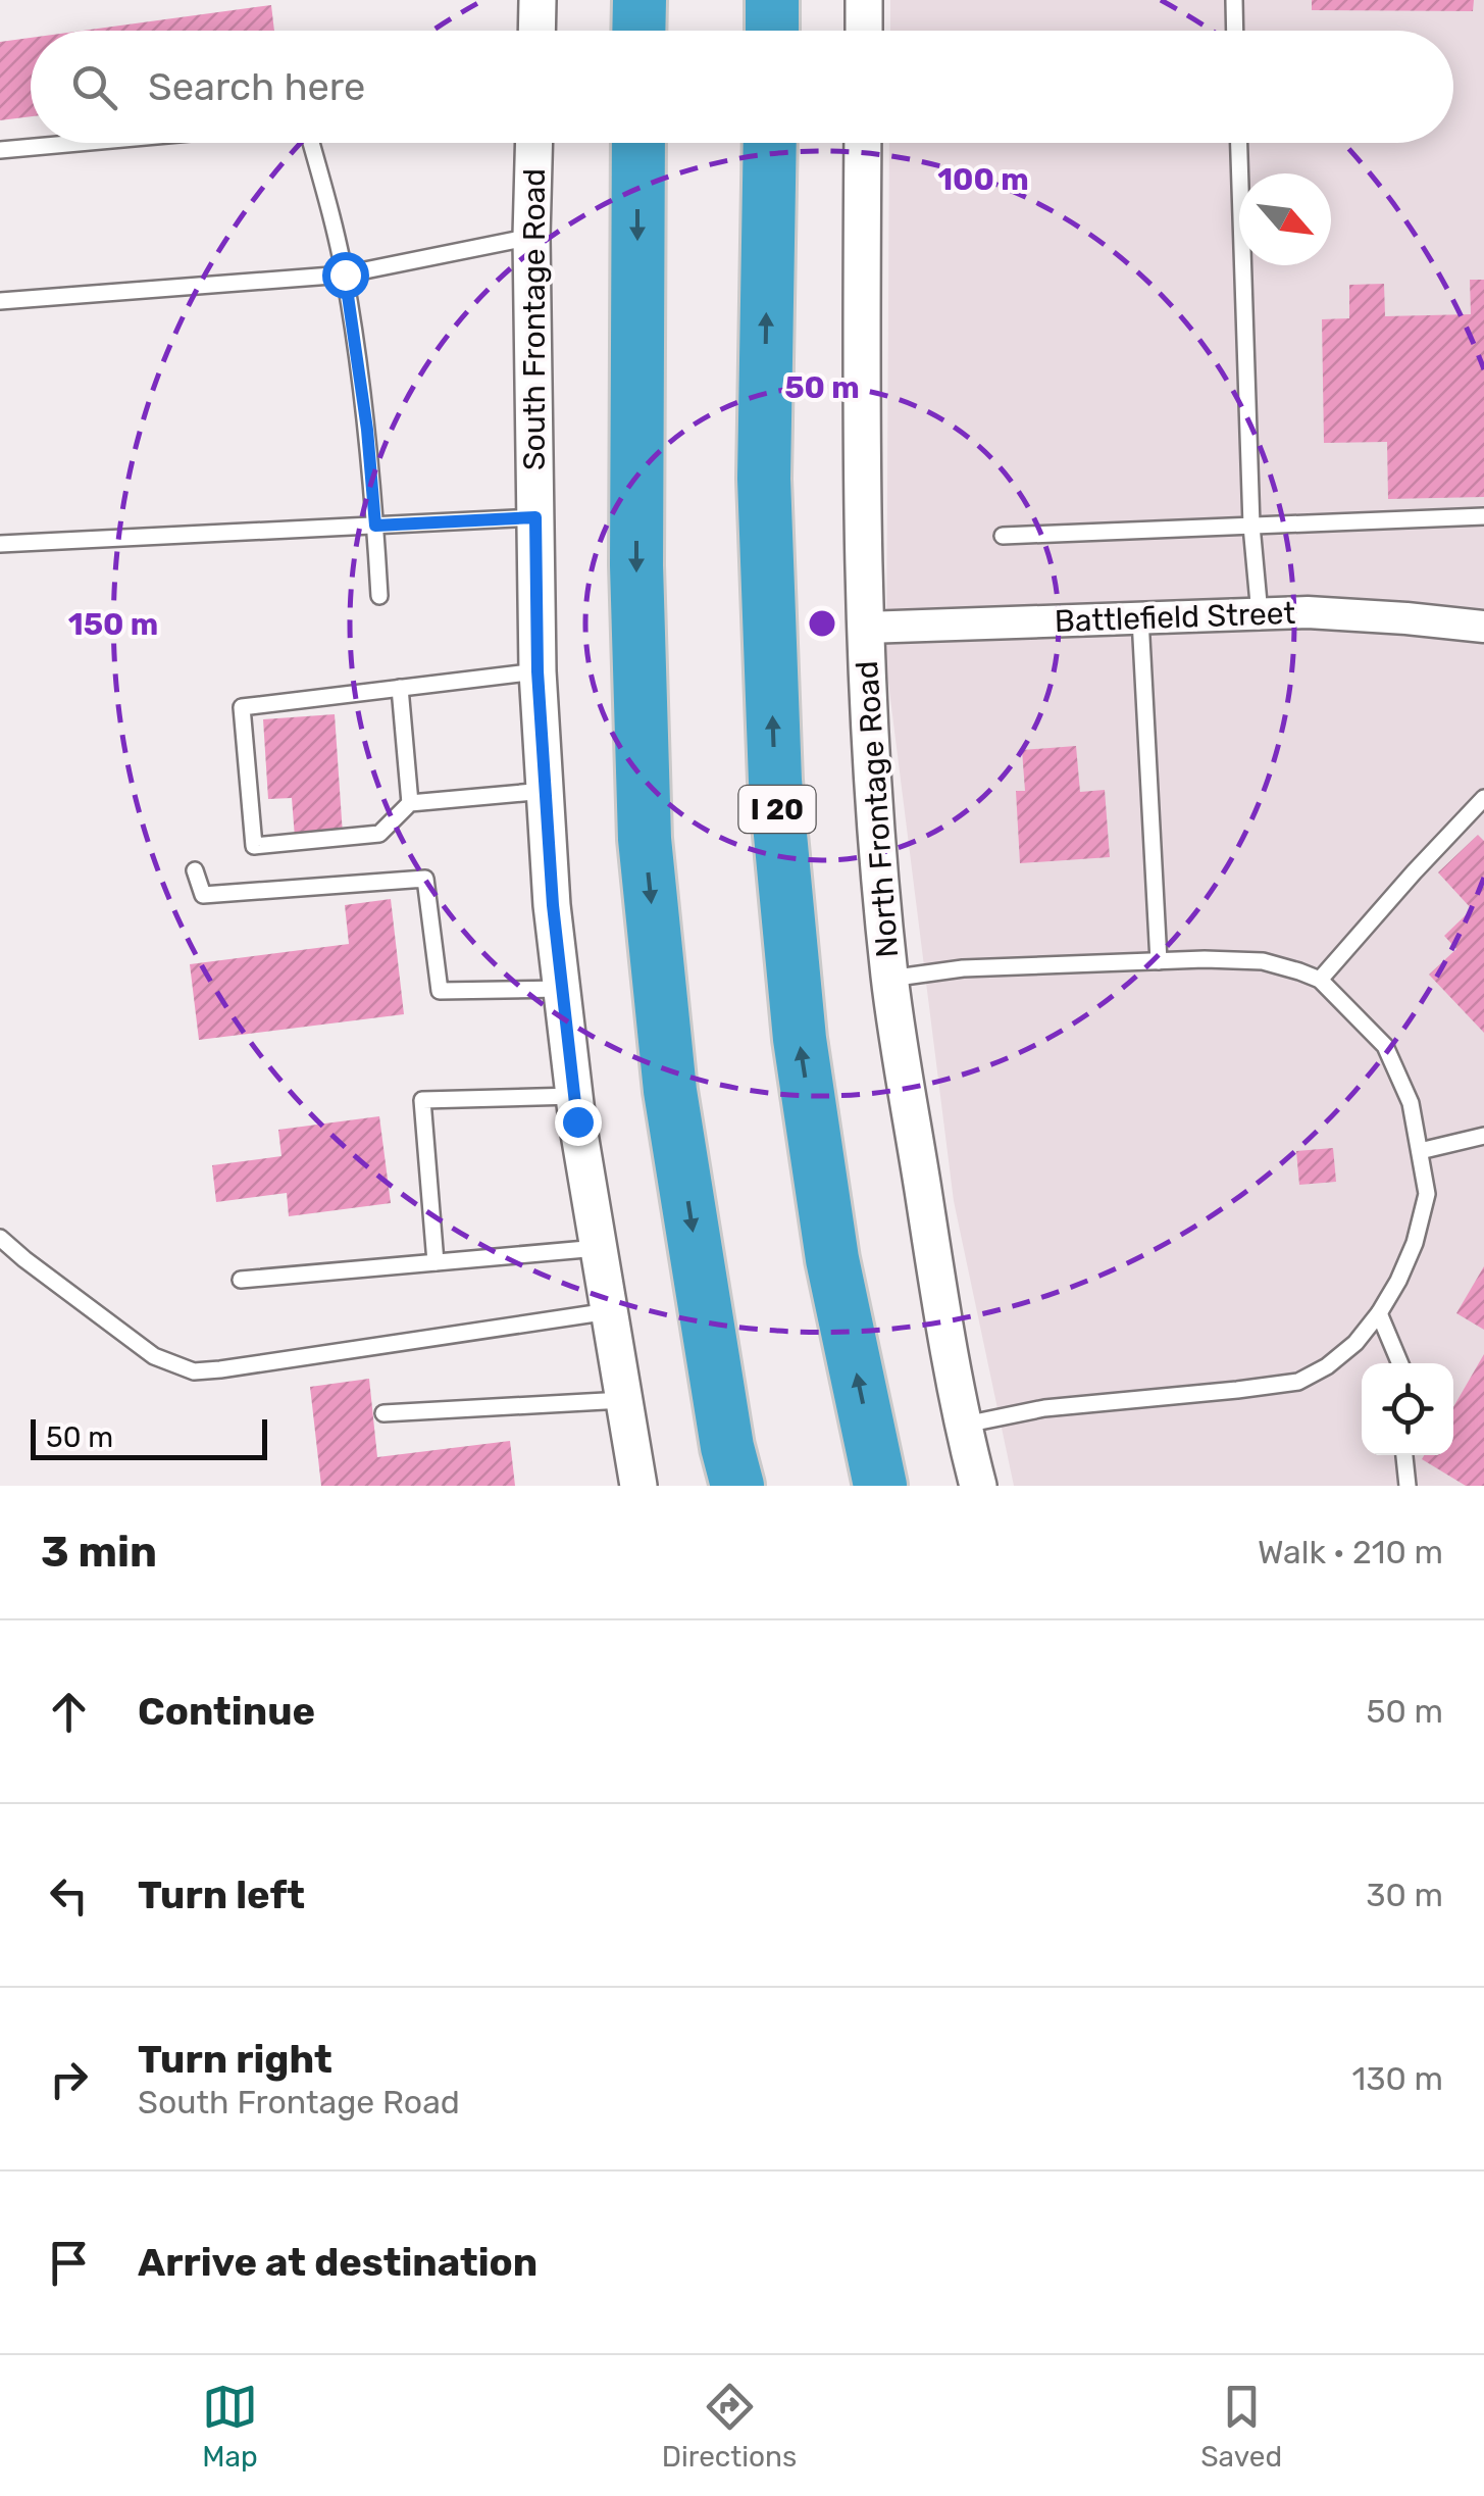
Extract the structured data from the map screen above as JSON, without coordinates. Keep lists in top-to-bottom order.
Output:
{
  "streets": {
    "highway": ["I 20"],
    "street": ["South Frontage Road", "Battlefield Street", "North Frontage Road"]
  },
  "crossings": [
    ["Battlefield Street", "North Frontage Road"]
  ],
  "scale_bar": "50 m",
  "north": "bottom right",
  "page": {
    "search": "Search here",
    "scale": "50 m",
    "heading": ["3 min", "Walk · 210 m"],
    "list": [
      ["Continue", "50 m"],
      ["Turn left", "30 m"],
      ["Turn right", "South Frontage Road", "130 m"],
      "Arrive at destination"
    ],
    "nav": ["Map", "Directions", "Saved"]
  },
  "rings": ["100 m", "50 m", "150 m"]
}
